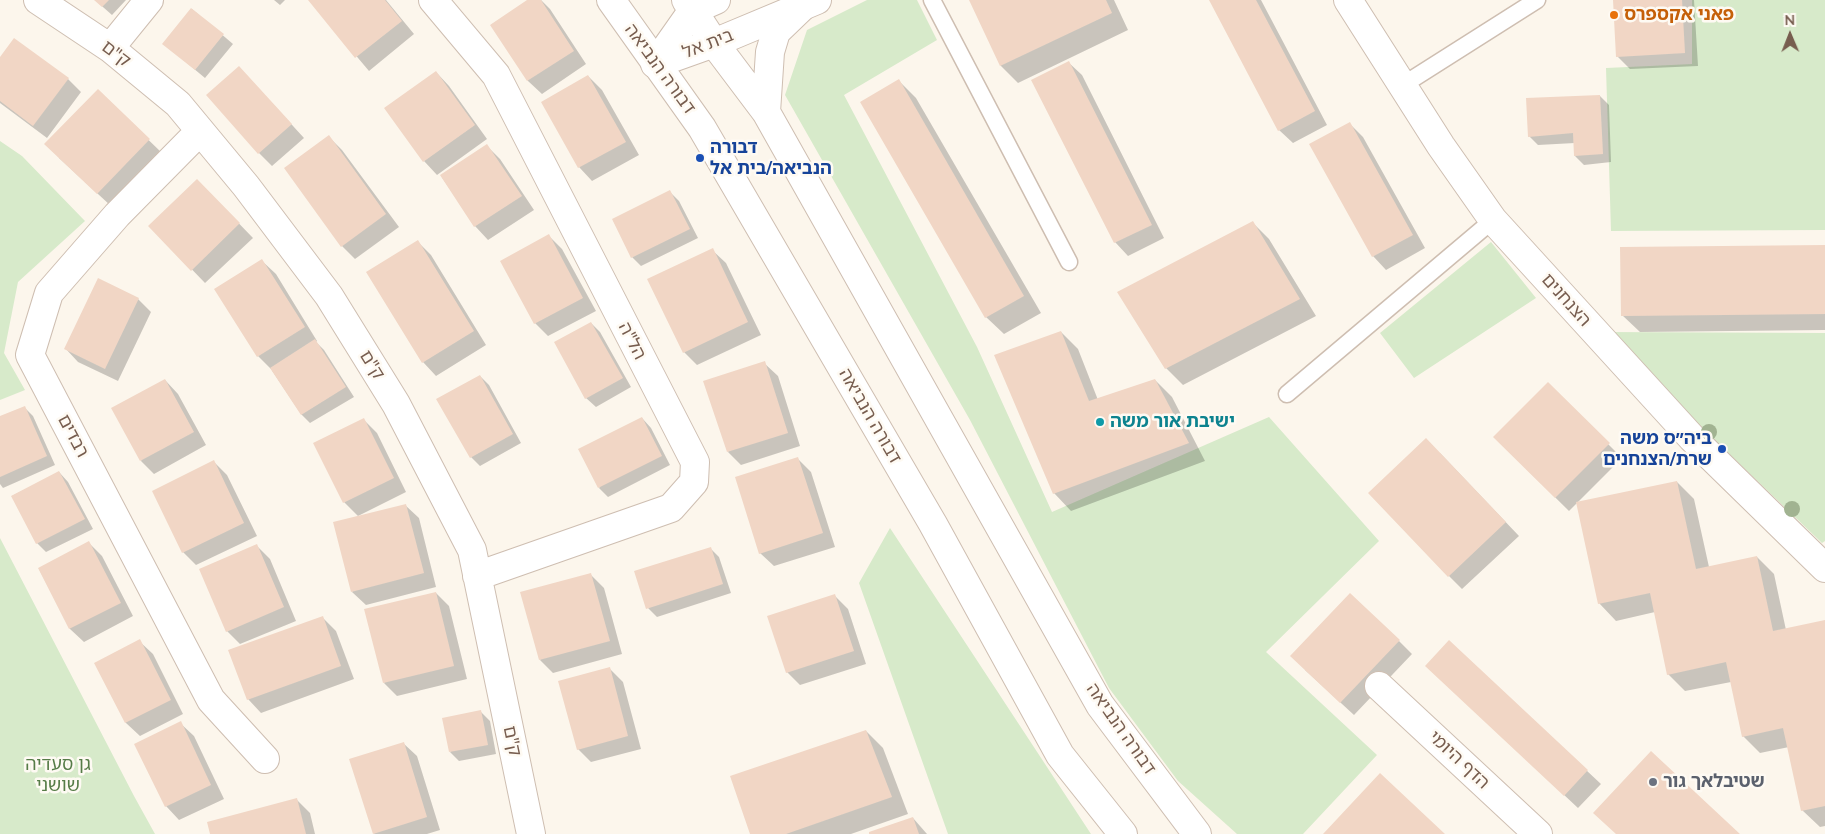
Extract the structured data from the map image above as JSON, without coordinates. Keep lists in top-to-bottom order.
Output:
{
  "streets": {
    "street": [
      "בית אל",
      "ק\"ם",
      "דבורה הנביאה",
      "הצנחנים",
      "הל\"ה",
      "רבדים",
      "הדף היומי"
    ]
  },
  "crossings": [
    ["בית אל", "דבורה הנביאה"],
    ["ק\"ם", "הל\"ה"],
    ["ק\"ם", "רבדים"]
  ],
  "parks": ["גן סעדיה שושני"],
  "places": [
    "פאני אקספרס",
    "דבורה הנביאה/בית אל",
    "ישיבת אור משה",
    "ביה״ס משה שרת/הצנחנים",
    "שטיבלאך גור"
  ],
  "north": "top"
}
